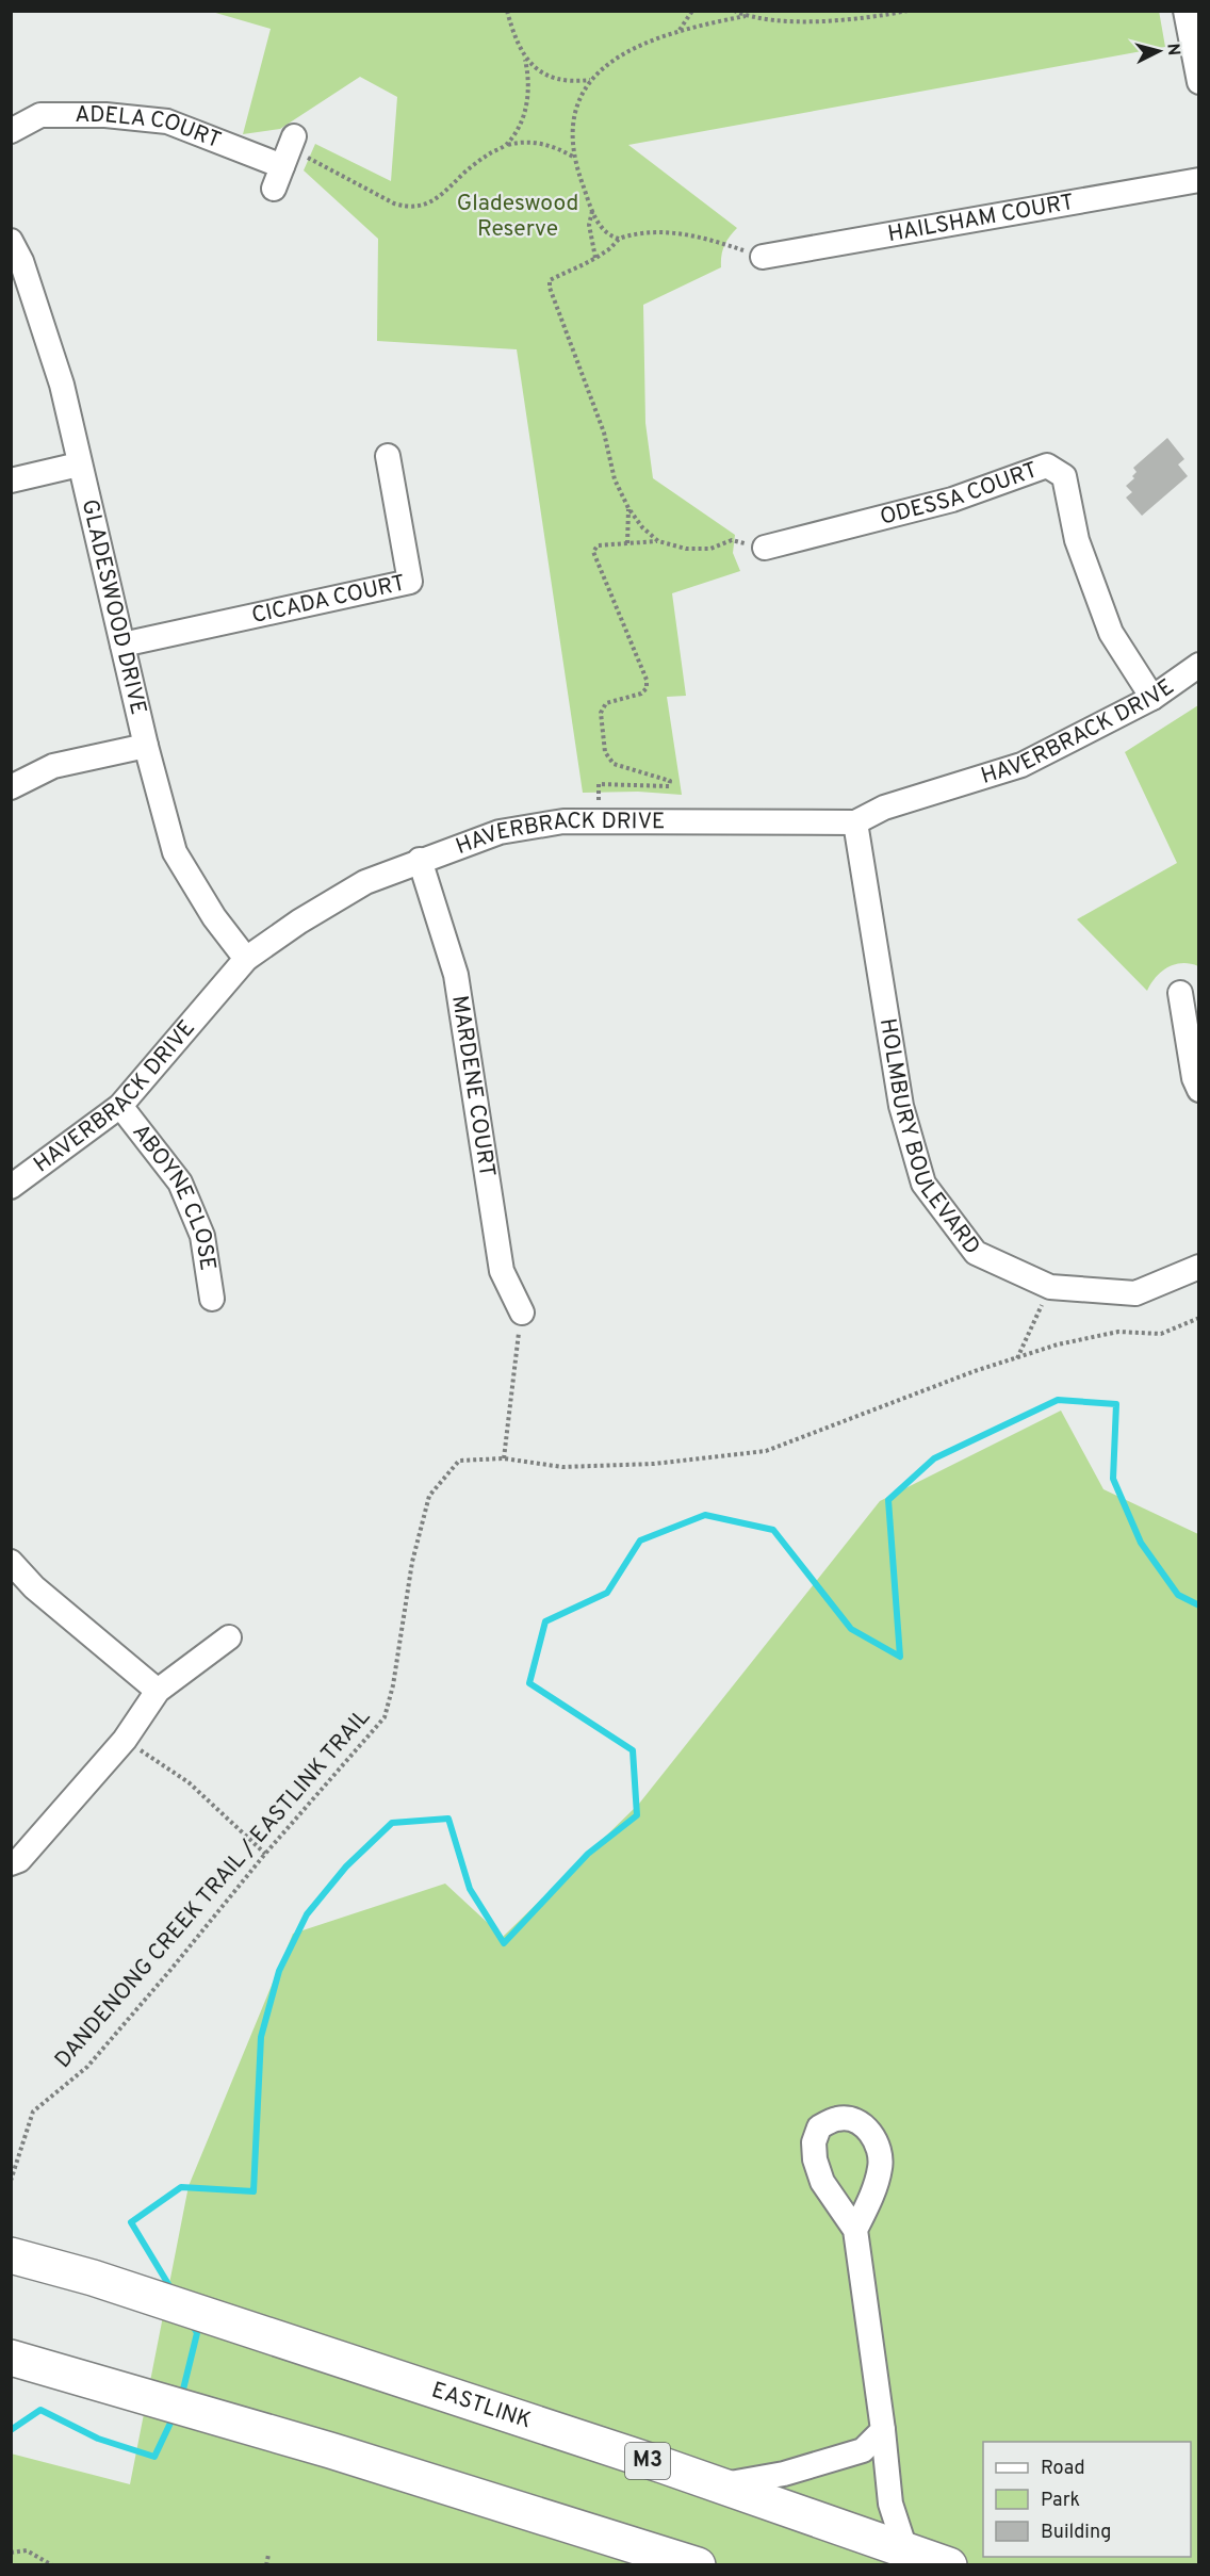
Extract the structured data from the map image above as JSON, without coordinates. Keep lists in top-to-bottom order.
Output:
{
  "streets": {
    "highway": ["EASTLINK", "M3"],
    "street": [
      "ADELA COURT",
      "HAILSHAM COURT",
      "ODESSA COURT",
      "CICADA COURT",
      "GLADESWOOD DRIVE",
      "HAVERBRACK DRIVE",
      "MARDENE COURT",
      "HOLMBURY BOULEVARD",
      "ABOYNE CLOSE"
    ],
    "path": ["DANDENONG CREEK TRAIL / EASTLINK TRAIL"]
  },
  "crossings": [
    ["ODESSA COURT", "HAVERBRACK DRIVE"],
    ["CICADA COURT", "GLADESWOOD DRIVE"],
    ["GLADESWOOD DRIVE", "HAVERBRACK DRIVE"],
    ["HAVERBRACK DRIVE", "MARDENE COURT"],
    ["HAVERBRACK DRIVE", "HOLMBURY BOULEVARD"],
    ["HAVERBRACK DRIVE", "ABOYNE CLOSE"]
  ],
  "parks": ["Gladeswood Reserve"],
  "legend": ["Road", "Park", "Building"],
  "north": "right"
}
